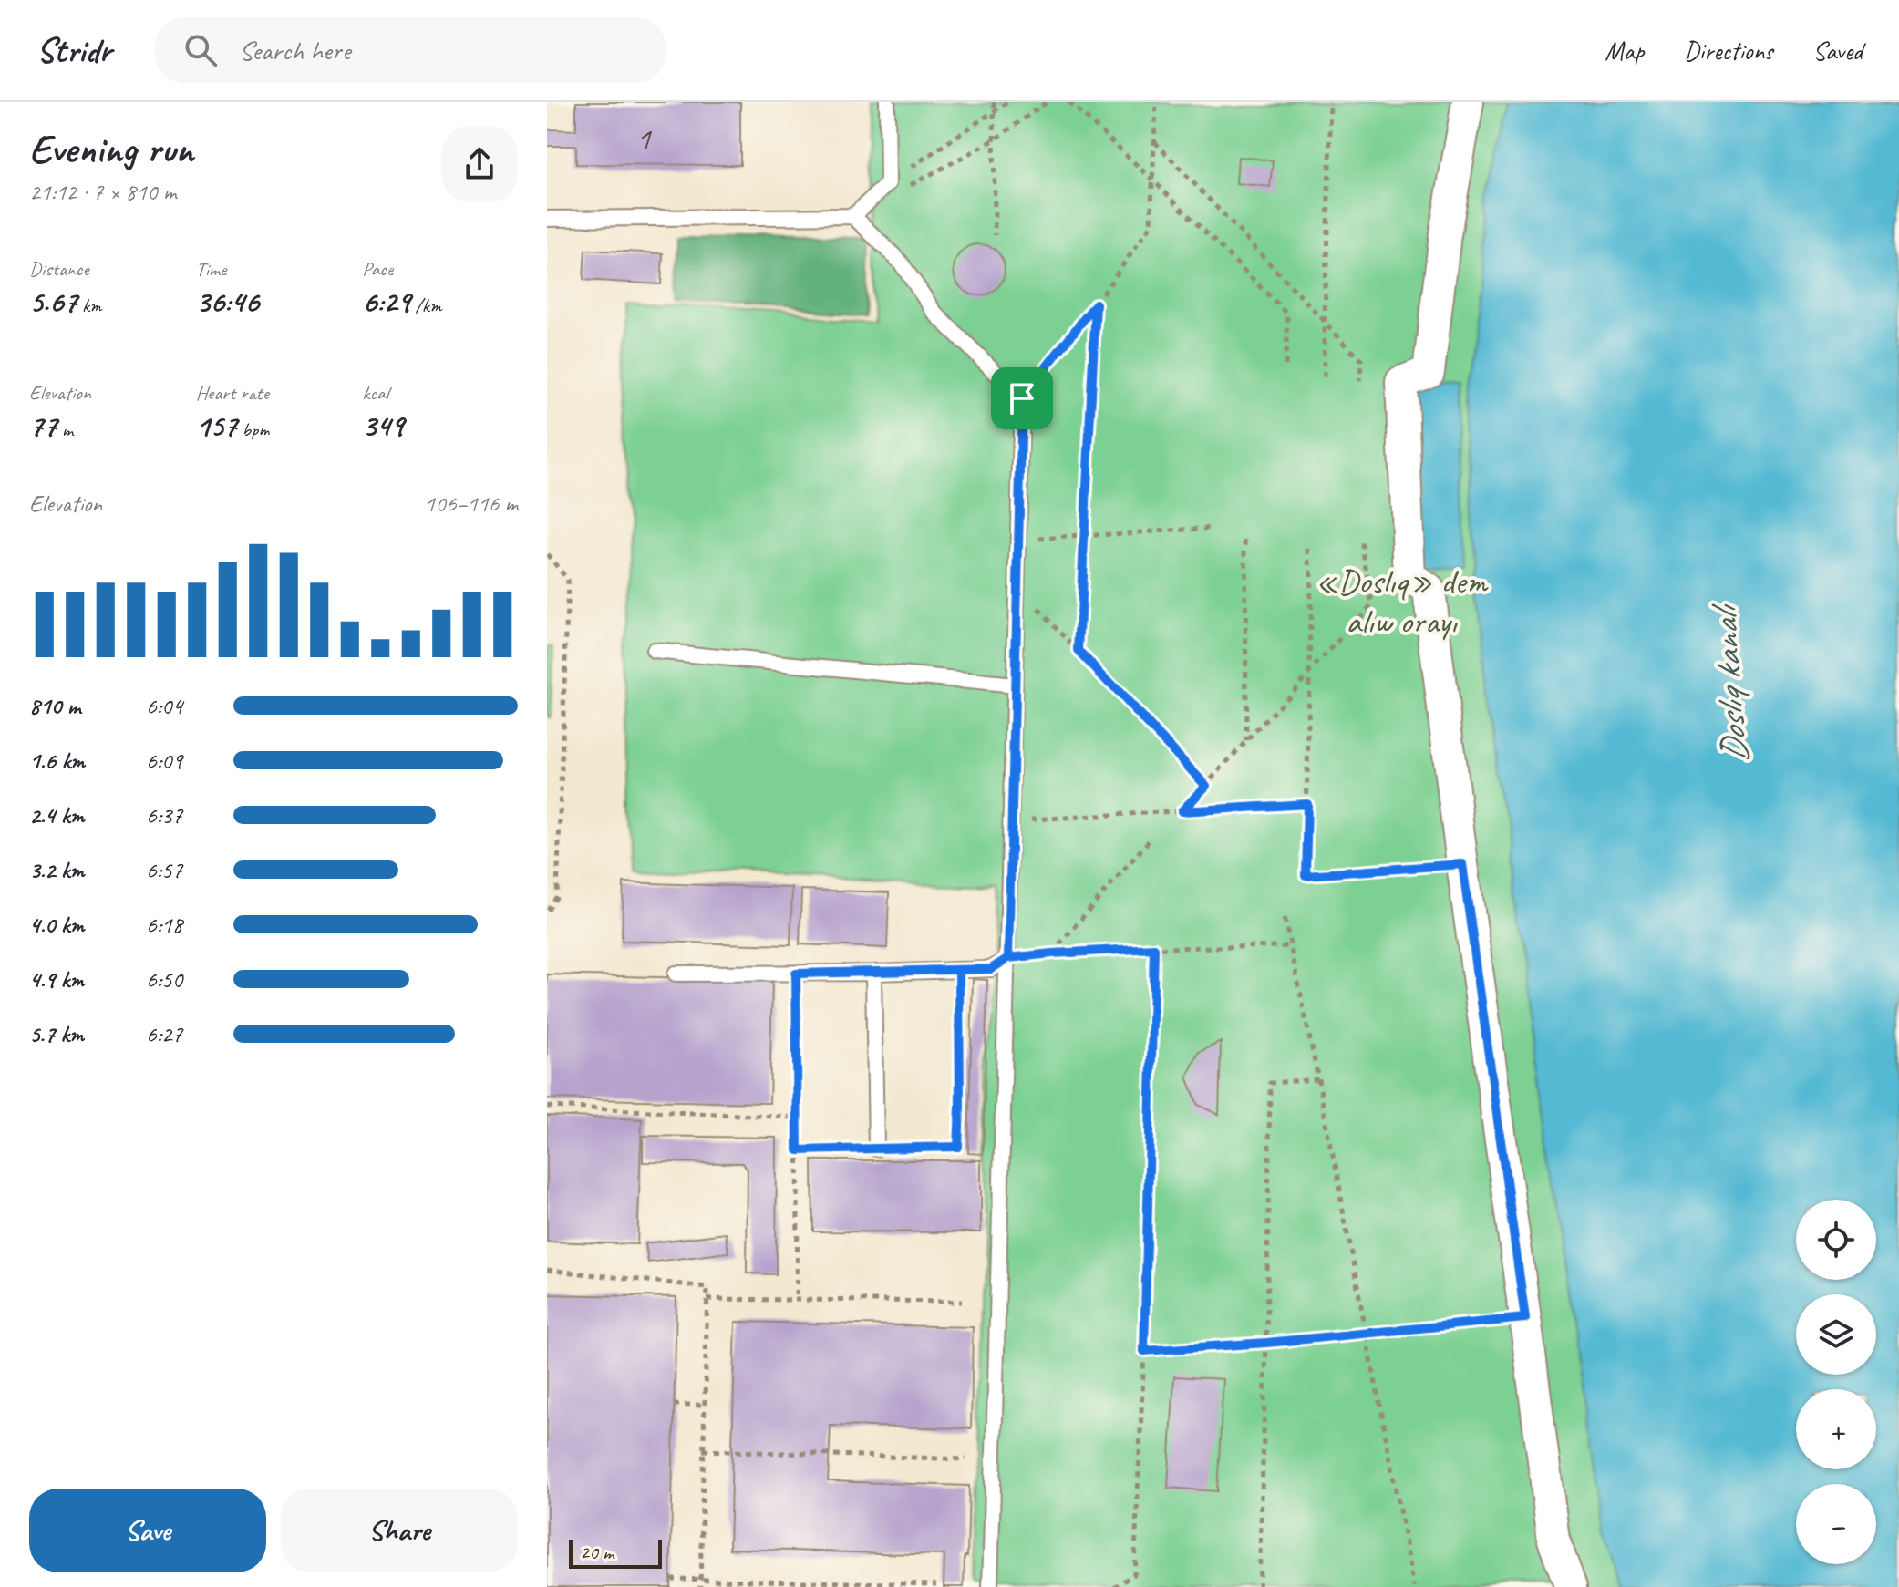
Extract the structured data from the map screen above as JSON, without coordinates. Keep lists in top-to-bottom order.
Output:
{
  "water": ["Doslıq kanalı"],
  "parks": ["«Doslıq» dem alıw orayı"],
  "house_numbers": ["1"],
  "scale_bar": "20 m",
  "page": {
    "header": "Stridr",
    "search": "Search here",
    "nav": ["Map", "Directions", "Saved"],
    "heading": ["Evening run", "21:12 · 7 × 810 m"],
    "stats": [
      ["Distance", "5.67 km"],
      ["Time", "36:46"],
      ["Pace", "6:29 /km"],
      ["Elevation", "77 m"],
      ["Heart rate", "157 bpm"],
      ["kcal", "349"]
    ],
    "chart": ["Elevation", "106–116 m"],
    "list": [
      {
        "name": "810 m",
        "note": "6:04"
      },
      {
        "name": "1.6 km",
        "note": "6:09"
      },
      {
        "name": "2.4 km",
        "note": "6:37"
      },
      {
        "name": "3.2 km",
        "note": "6:57"
      },
      {
        "name": "4.0 km",
        "note": "6:18"
      },
      {
        "name": "4.9 km",
        "note": "6:50"
      },
      {
        "name": "5.7 km",
        "note": "6:27"
      }
    ],
    "map_buttons": ["+", "−"],
    "buttons": ["Save", "Share"],
    "scale": "20 m"
  }
}
